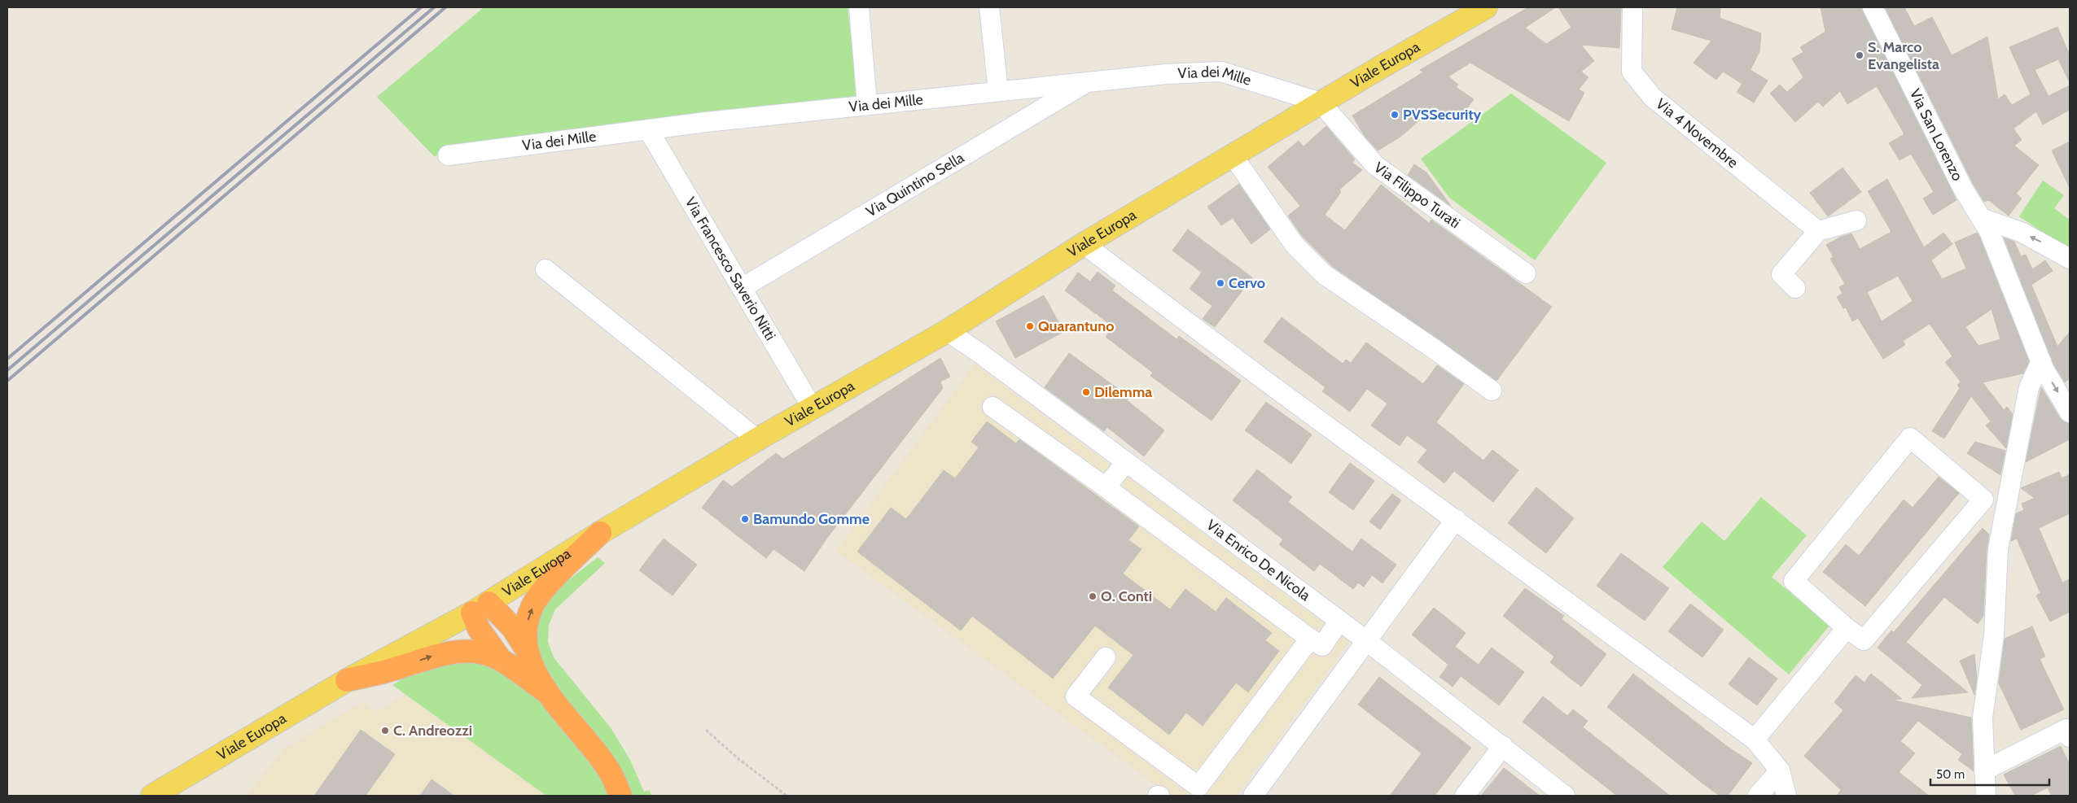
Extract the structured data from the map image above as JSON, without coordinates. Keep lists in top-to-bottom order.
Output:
{
  "streets": {
    "main road": ["Viale Europa"],
    "street": [
      "Via dei Mille",
      "Via 4 Novembre",
      "Via San Lorenzo",
      "Via Quintino Sella",
      "Via Filippo Turati",
      "Via Francesco Saverio Nitti",
      "Via Enrico De Nicola"
    ]
  },
  "crossings": [
    ["Viale Europa", "Via dei Mille"],
    ["Viale Europa", "Via Filippo Turati"],
    ["Viale Europa", "Via Francesco Saverio Nitti"],
    ["Viale Europa", "Via Enrico De Nicola"],
    ["Via dei Mille", "Via Quintino Sella"],
    ["Via dei Mille", "Via Filippo Turati"],
    ["Via dei Mille", "Via Francesco Saverio Nitti"],
    ["Via Quintino Sella", "Via Francesco Saverio Nitti"]
  ],
  "places": [
    "S. Marco Evangelista",
    "PVSSecurity",
    "Cervo",
    "Quarantuno",
    "Dilemma",
    "Bamundo Gomme",
    "O. Conti",
    "C. Andreozzi"
  ],
  "scale_bar": "50 m"
}
